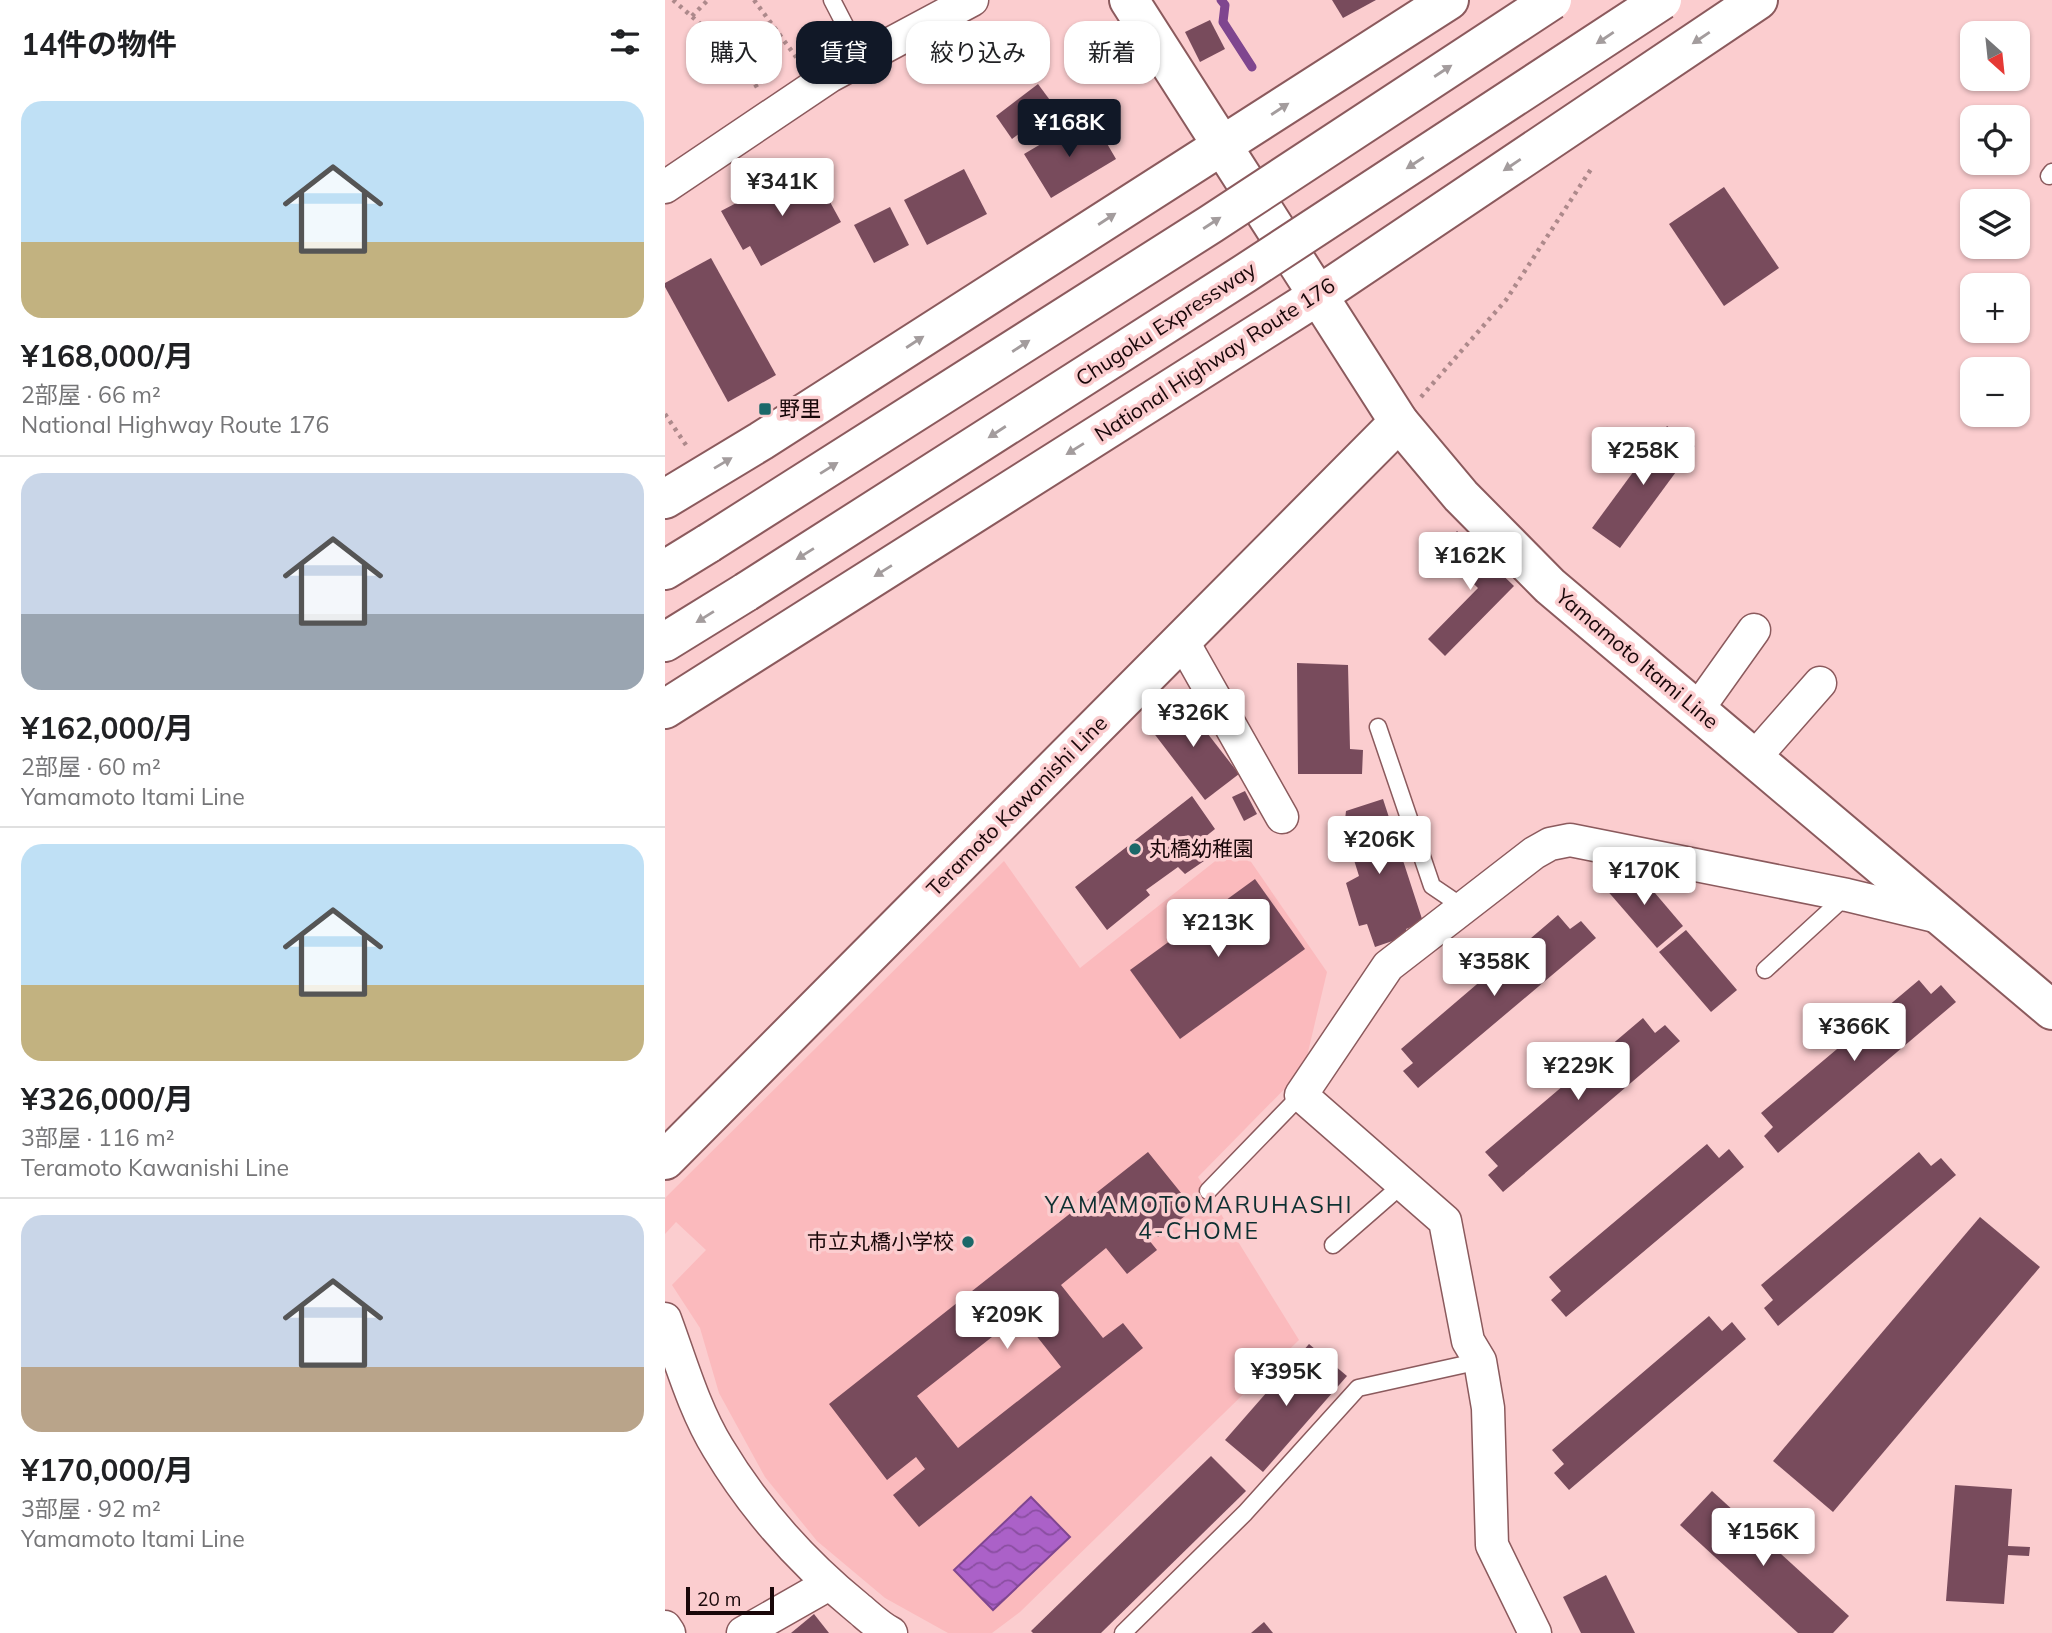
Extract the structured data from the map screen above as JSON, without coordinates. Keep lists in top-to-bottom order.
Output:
{
  "streets": {
    "main road": [
      "Chugoku Expressway",
      "National Highway Route 176",
      "Yamamoto Itami Line",
      "Teramoto Kawanishi Line"
    ]
  },
  "crossings": [
    ["National Highway Route 176", "Yamamoto Itami Line"],
    ["Yamamoto Itami Line", "Teramoto Kawanishi Line"]
  ],
  "districts": ["YAMAMOTOMARUHASHI 4-CHOME"],
  "places": {
    "transit": ["野里"],
    "other": ["丸橋幼稚園", "市立丸橋小学校"]
  },
  "scale_bar": "20 m",
  "north": "bottom right",
  "page": {
    "heading": "14件の物件",
    "map_buttons": ["+", "−"],
    "chip": [
      "購入",
      "賃貸",
      "絞り込み",
      "新着"
    ],
    "list": [
      {
        "name": "¥168,000/月",
        "note": "2部屋 · 66 m² · National Highway Route 176"
      },
      {
        "name": "¥162,000/月",
        "note": "2部屋 · 60 m² · Yamamoto Itami Line"
      },
      {
        "name": "¥326,000/月",
        "note": "3部屋 · 116 m² · Teramoto Kawanishi Line"
      },
      {
        "name": "¥170,000/月",
        "note": "3部屋 · 92 m² · Yamamoto Itami Line"
      }
    ],
    "price": [
      "¥168K",
      "¥341K",
      "¥258K",
      "¥162K",
      "¥326K",
      "¥206K",
      "¥170K",
      "¥213K",
      "¥358K",
      "¥366K",
      "¥229K",
      "¥209K",
      "¥395K",
      "¥156K"
    ],
    "scale": "20 m"
  }
}
